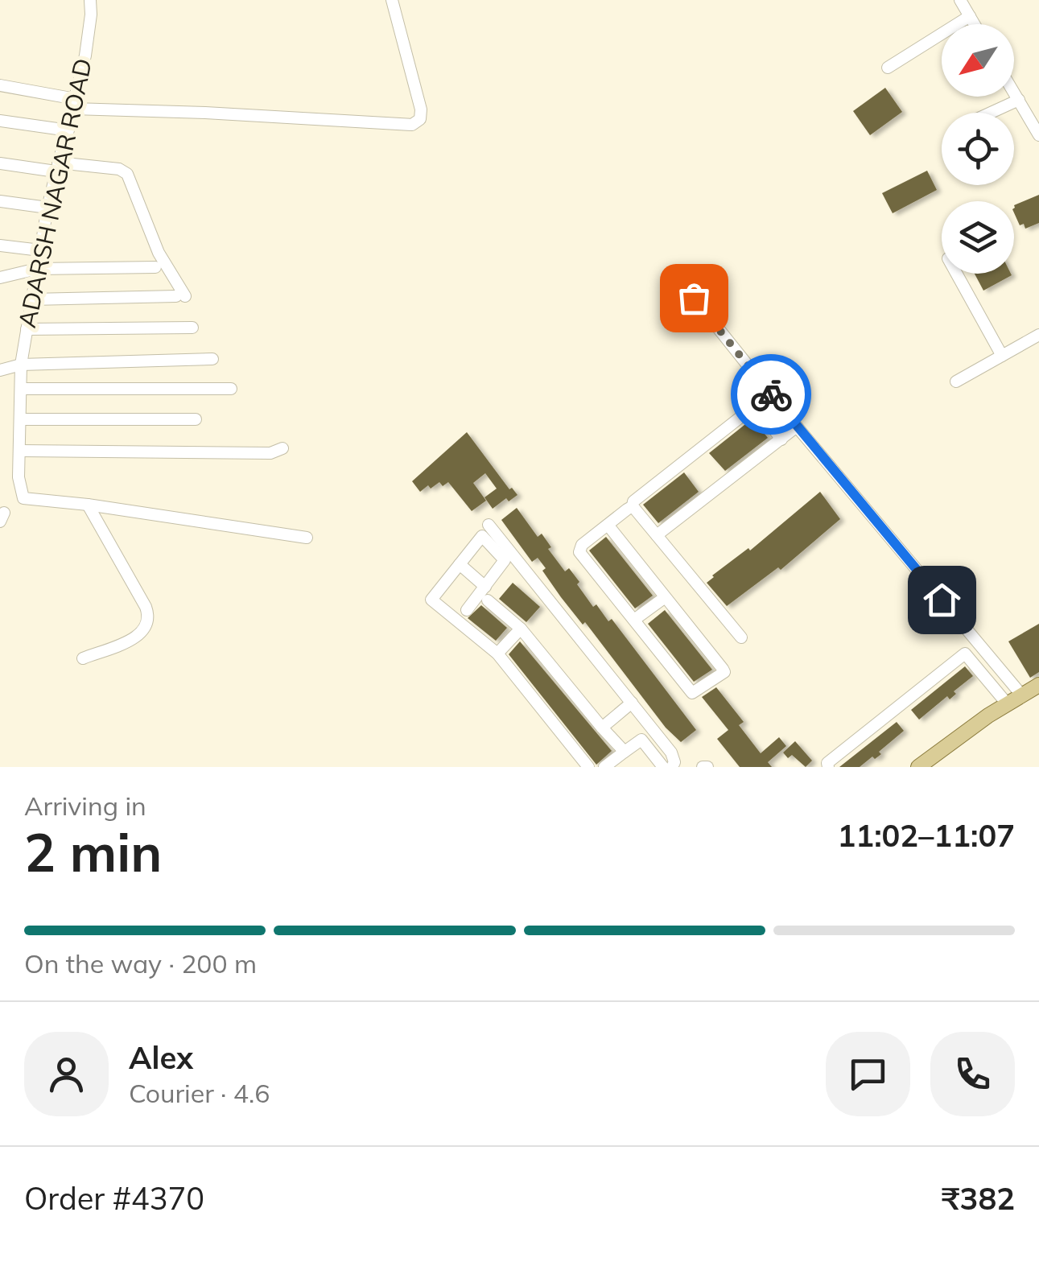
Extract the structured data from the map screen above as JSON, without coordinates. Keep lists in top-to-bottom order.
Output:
{
  "streets": {
    "street": ["ADARSH NAGAR ROAD"]
  },
  "north": "bottom left",
  "page": {
    "heading": ["2 min", "Arriving in", "11:02–11:07"],
    "panel": [
      "Alex",
      "Courier · 4.6",
      "Order #4370",
      "₹382"
    ],
    "bar": "On the way · 200 m"
  }
}
